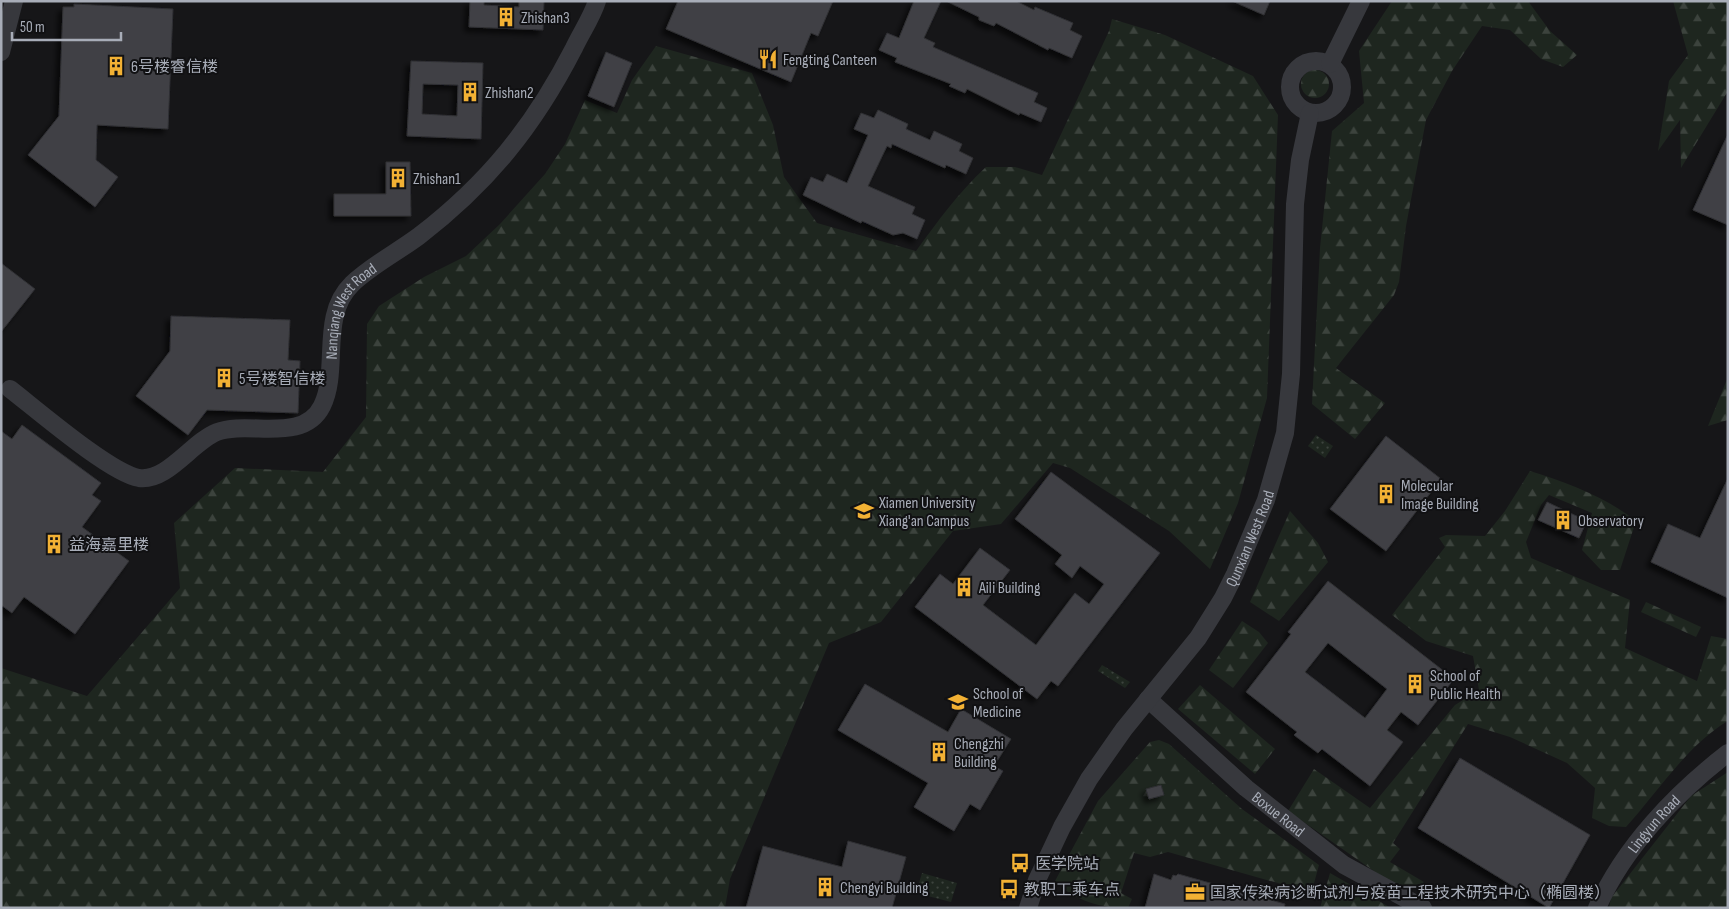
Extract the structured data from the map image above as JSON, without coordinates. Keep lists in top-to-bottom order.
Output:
{
  "streets": {
    "street": [
      "Nanqiang West Road",
      "Qunxian West Road",
      "Boxue Road",
      "Lingyun Road"
    ]
  },
  "crossings": [
    ["Qunxian West Road", "Boxue Road"]
  ],
  "places": {
    "building": [
      "Zhishan3",
      "6号楼睿信楼",
      "Zhishan2",
      "Zhishan1",
      "5号楼智信楼",
      "Molecular Image Building",
      "Observatory",
      "益海嘉里楼",
      "Aili Building",
      "School of Public Health",
      "Chengzhi Building",
      "Chengyi Building"
    ],
    "restaurant": ["Fengting Canteen"],
    "school or university": ["Xiamen University Xiang'an Campus", "School of Medicine"],
    "bus stop": ["医学院站", "教职工乘车点"],
    "office": ["国家传染病诊断试剂与疫苗工程技术研究中心（椭圆楼）"]
  },
  "scale_bar": "50 m"
}
